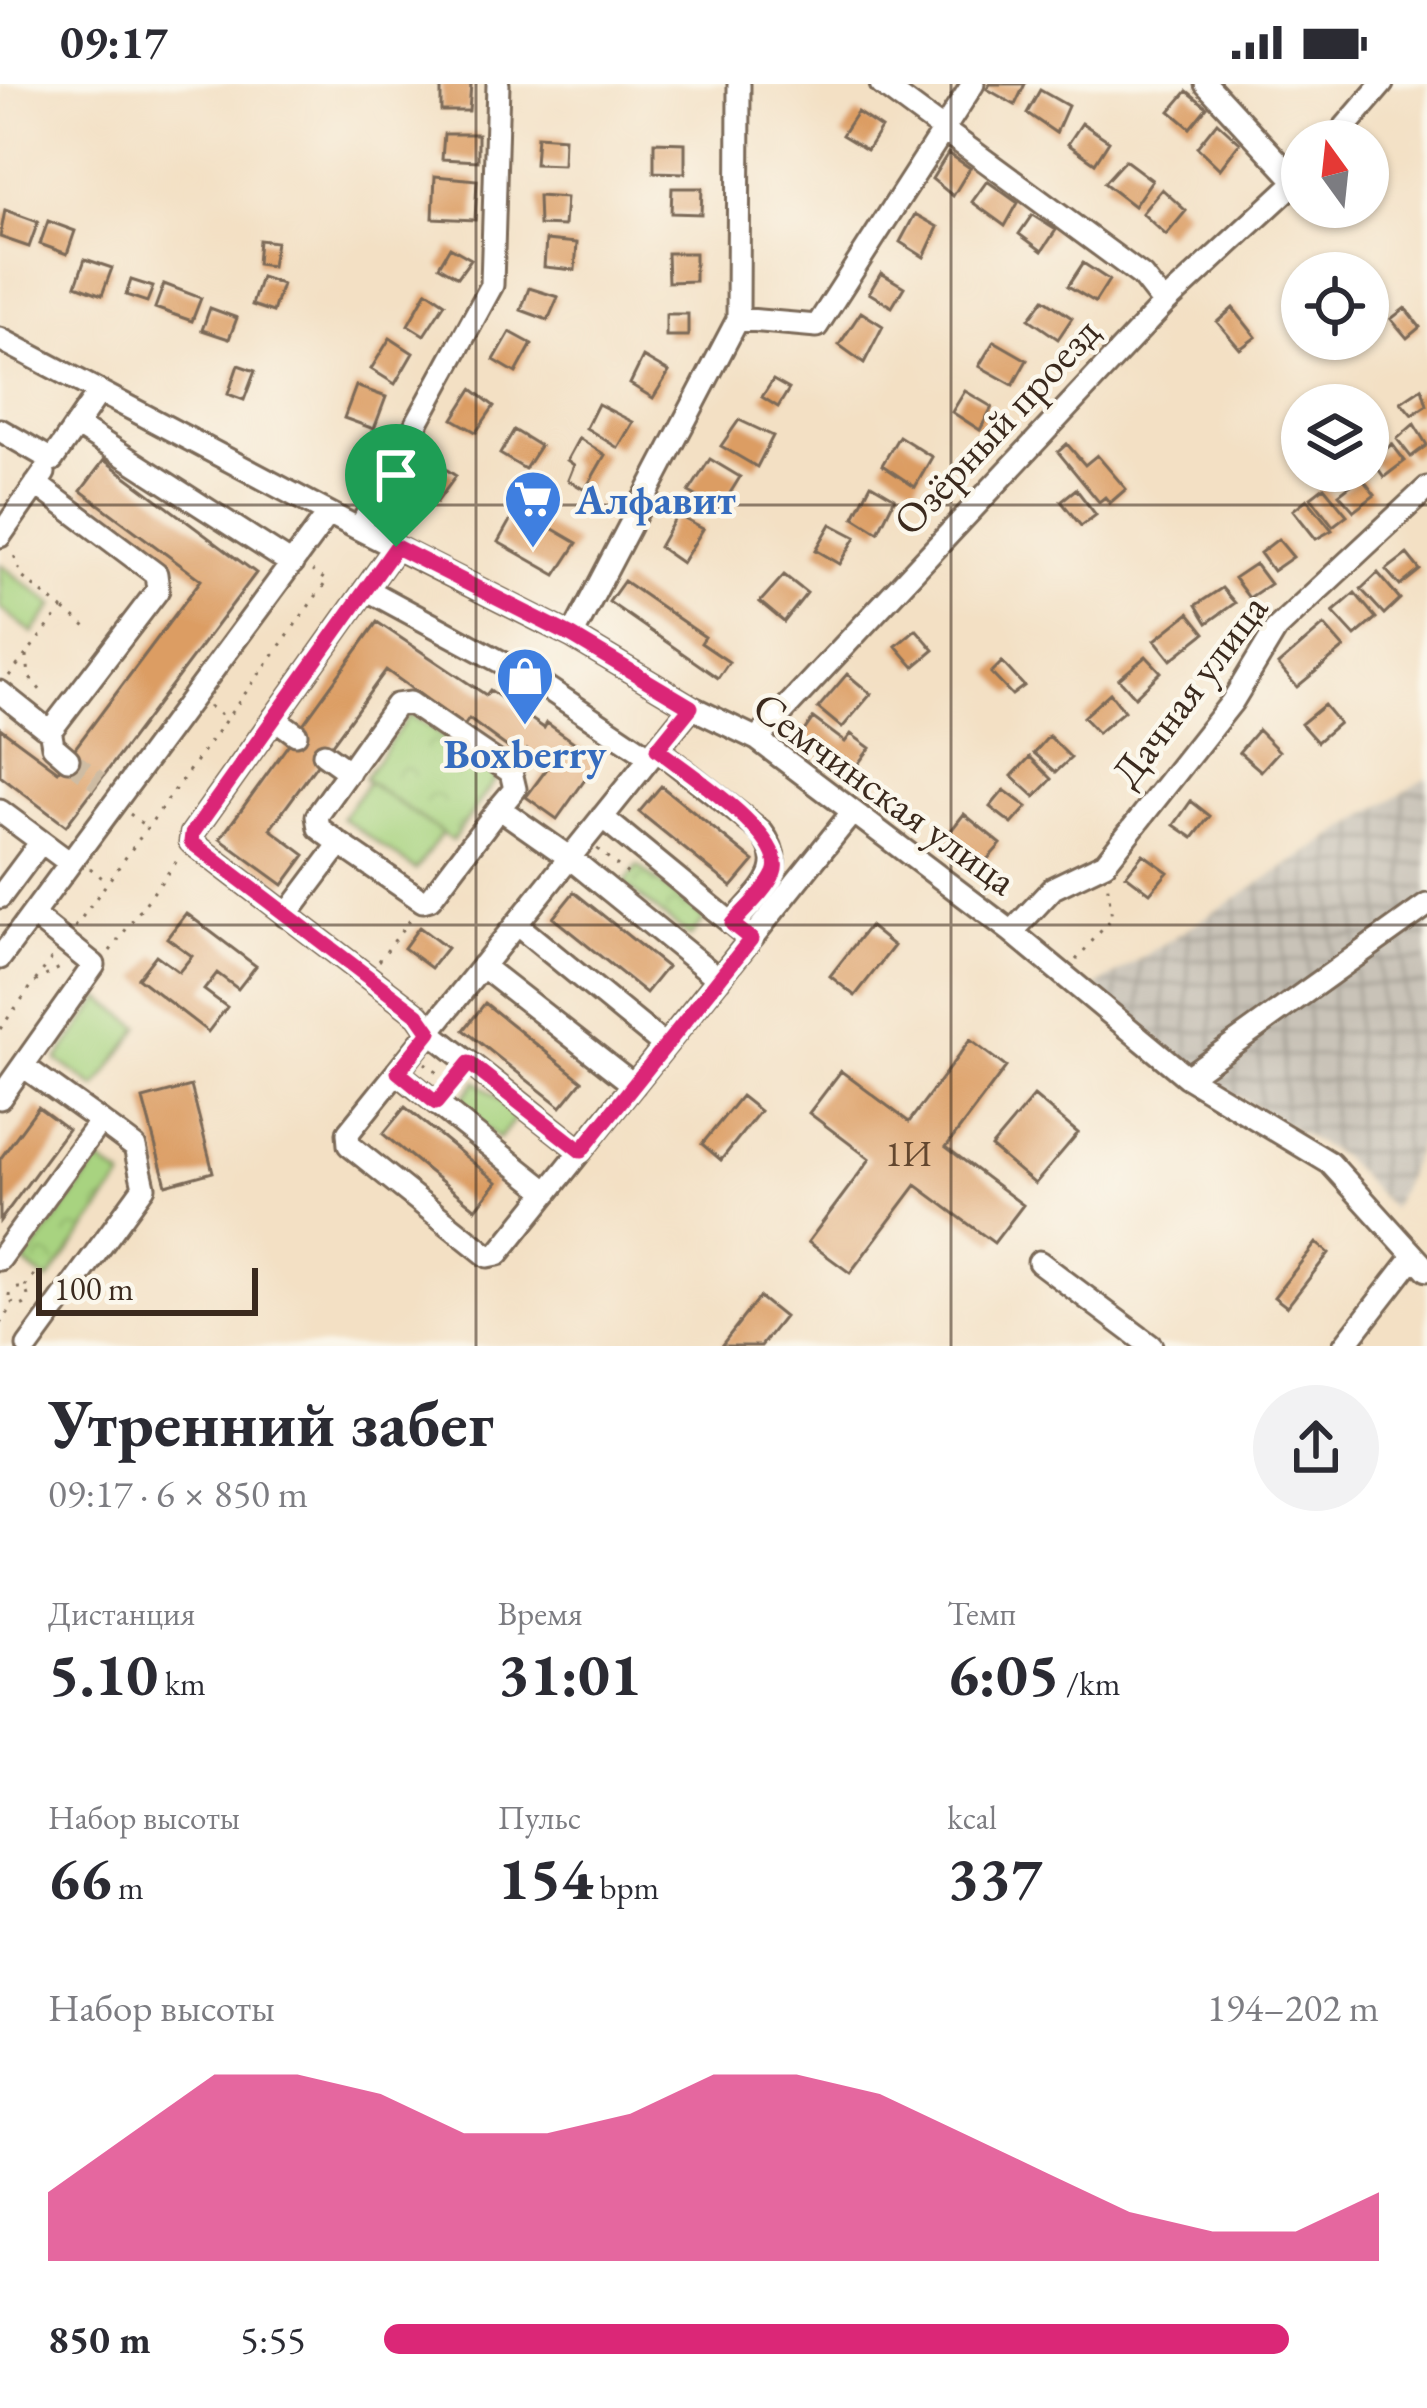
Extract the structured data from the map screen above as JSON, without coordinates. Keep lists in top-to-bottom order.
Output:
{
  "streets": {
    "street": ["Озёрный проезд", "Дачная улица", "Семчинская улица"]
  },
  "crossings": [
    ["Озёрный проезд", "Семчинская улица"],
    ["Дачная улица", "Семчинская улица"]
  ],
  "places": {
    "supermarket": ["Алфавит"],
    "shop": ["Boxberry"]
  },
  "house_numbers": ["1И"],
  "scale_bar": "100 m",
  "north": "top",
  "page": {
    "status": "09:17",
    "scale": "100 m",
    "heading": ["Утренний забег", "09:17 · 6 × 850 m"],
    "stats": [
      ["Дистанция", "5.10 km"],
      ["Время", "31:01"],
      ["Темп", "6:05 /km"],
      ["Набор высоты", "66 m"],
      ["Пульс", "154 bpm"],
      ["kcal", "337"]
    ],
    "chart": ["Набор высоты", "194–202 m"],
    "list": [
      {
        "name": "850 m",
        "note": "5:55"
      }
    ]
  }
}
